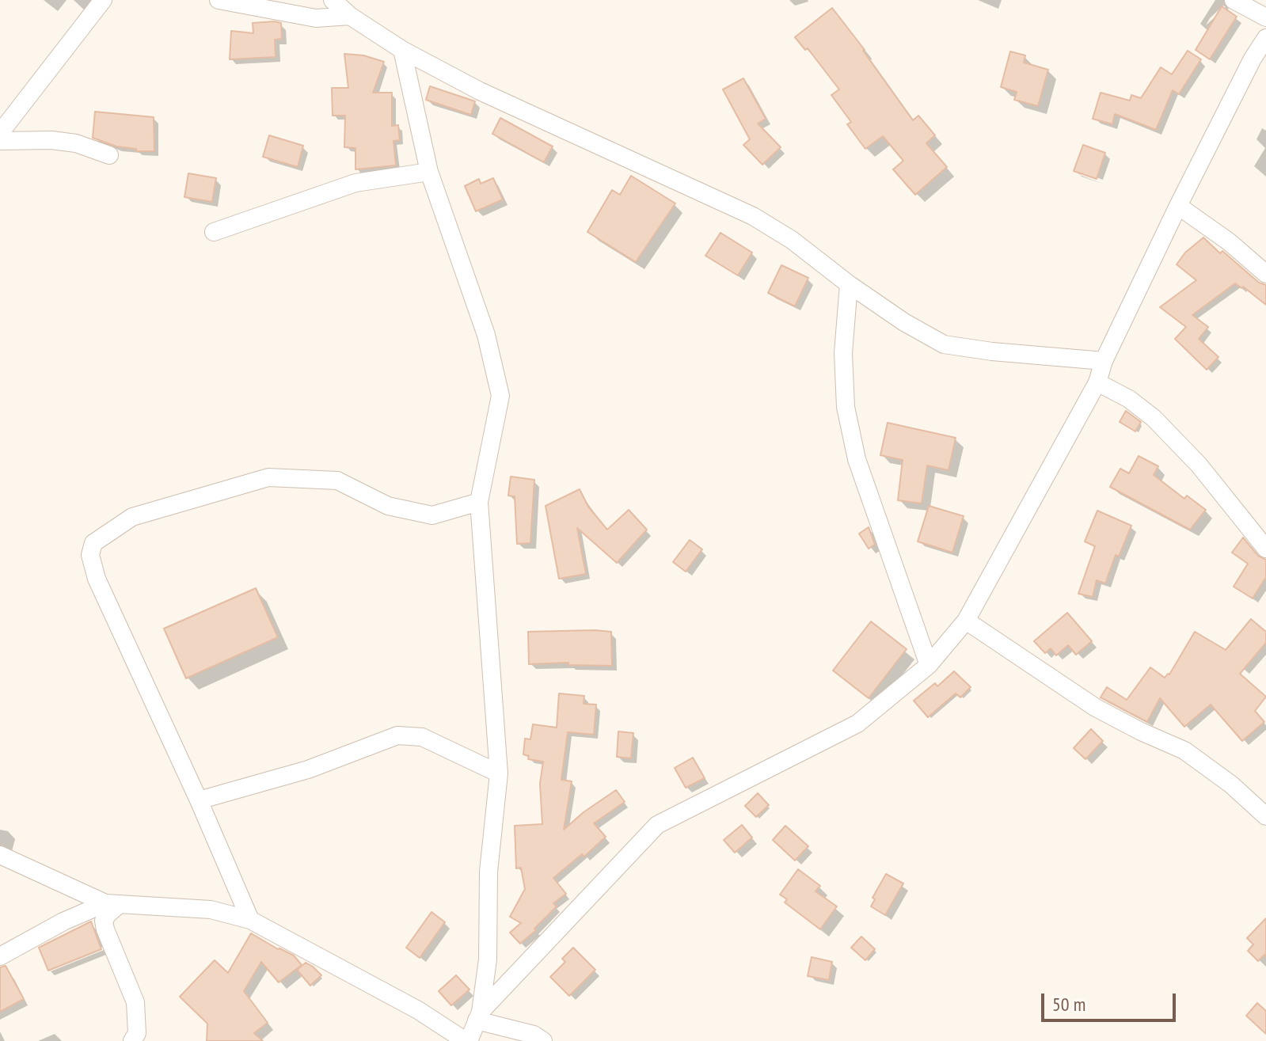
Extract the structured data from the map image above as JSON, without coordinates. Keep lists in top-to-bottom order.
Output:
{
  "scale_bar": "50 m"
}
